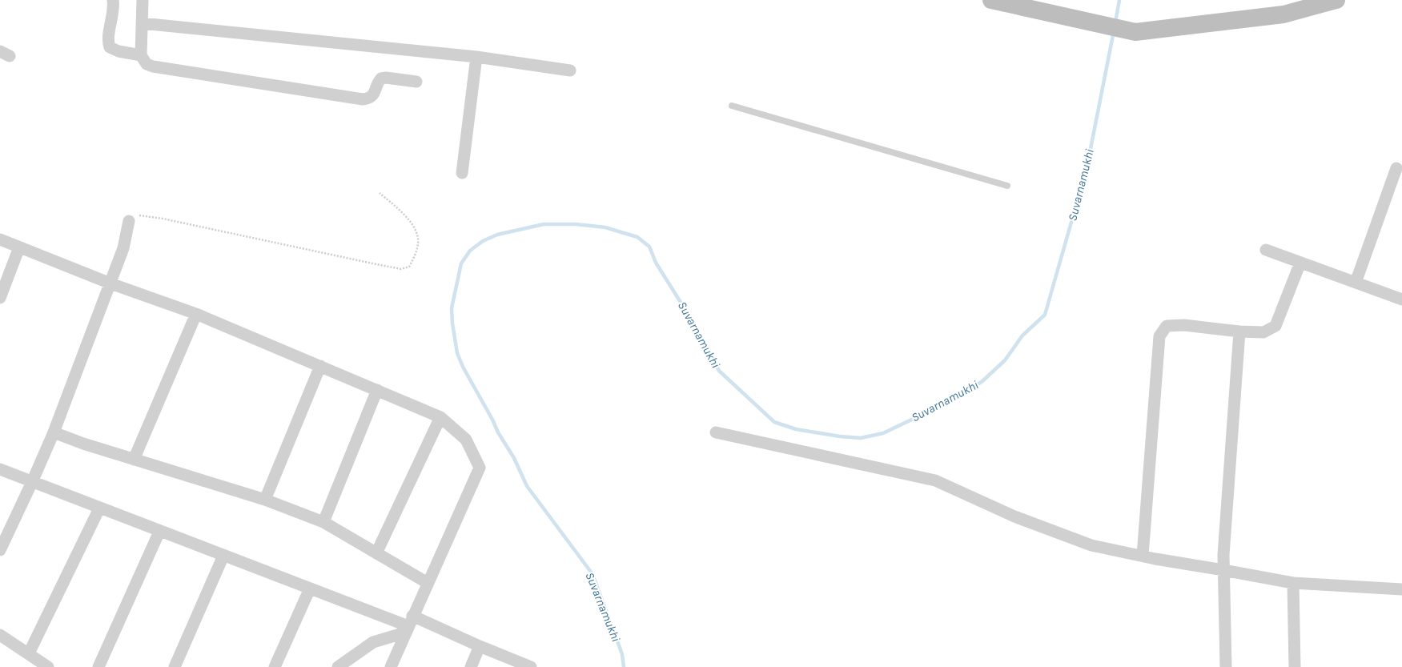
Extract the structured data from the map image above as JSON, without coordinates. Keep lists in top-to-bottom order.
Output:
{
  "water": ["Suvarnamukhi"]
}
